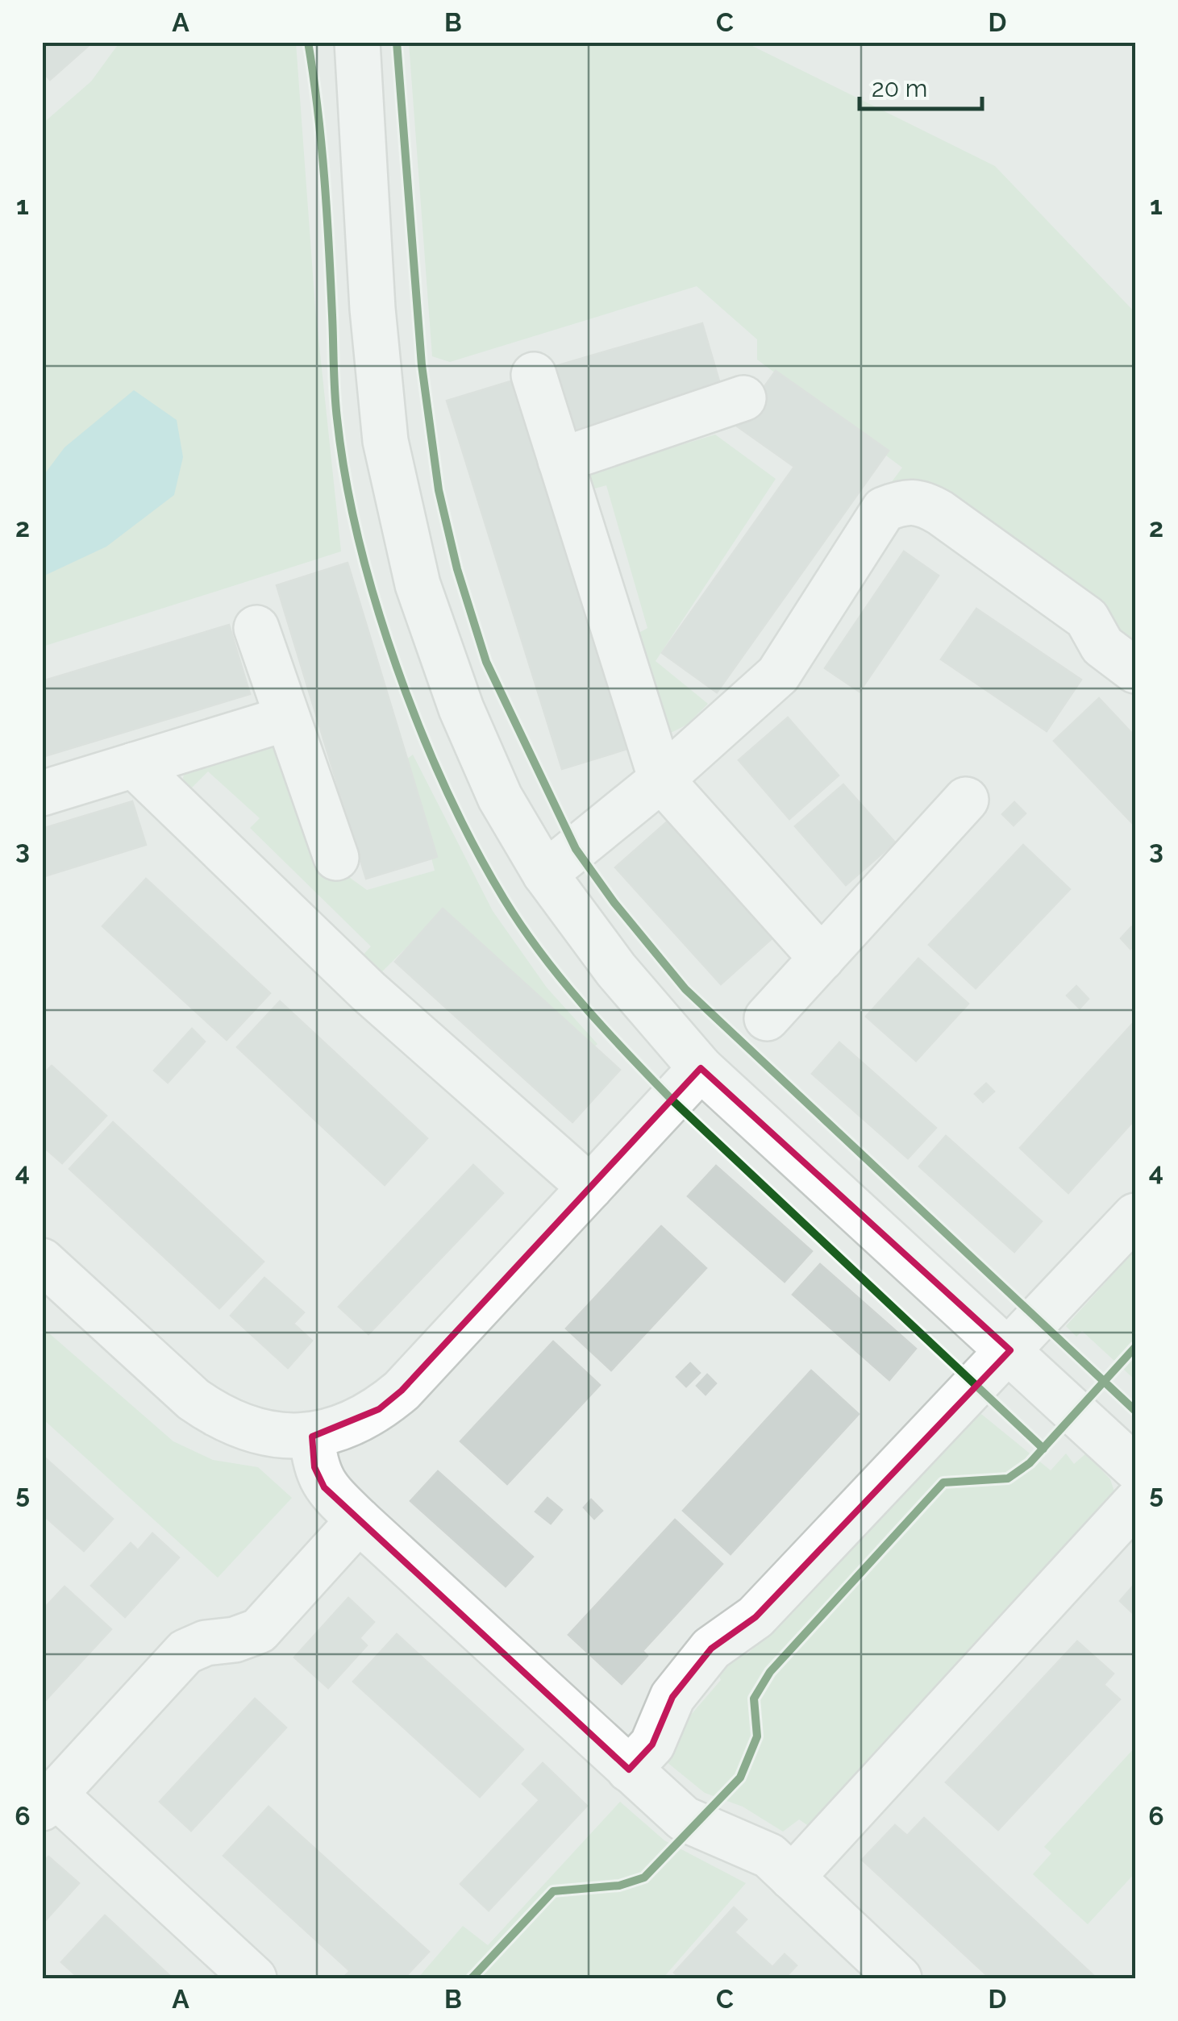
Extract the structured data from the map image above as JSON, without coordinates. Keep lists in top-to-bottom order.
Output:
{
  "scale_bar": "20 m",
  "grid": {
    "columns": [
      "A",
      "B",
      "C",
      "D"
    ],
    "rows": [
      "1",
      "2",
      "3",
      "4",
      "5",
      "6"
    ]
  }
}
